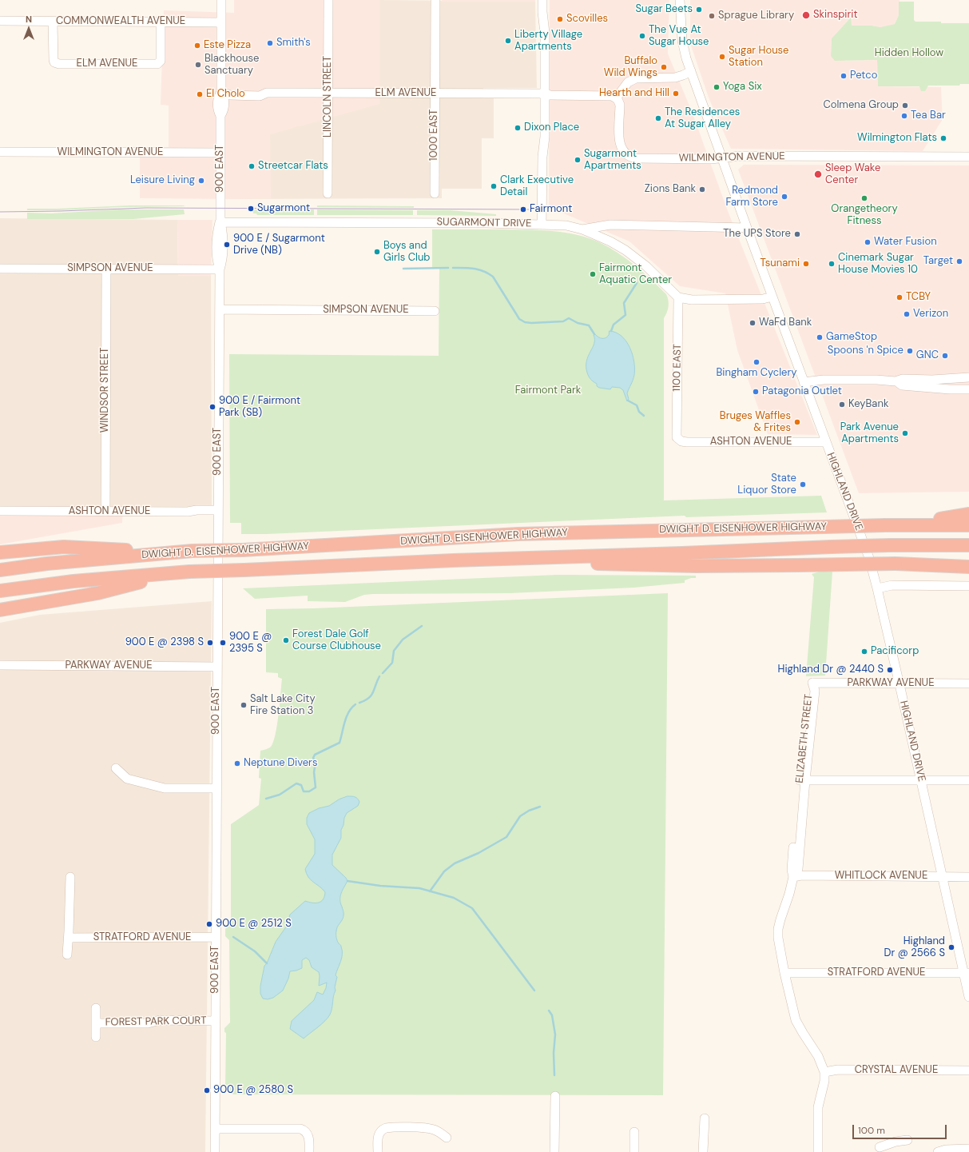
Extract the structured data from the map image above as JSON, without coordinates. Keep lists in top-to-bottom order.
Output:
{
  "streets": {
    "highway": ["DWIGHT D. EISENHOWER HIGHWAY"],
    "street": [
      "COMMONWEALTH AVENUE",
      "ELM AVENUE",
      "LINCOLN STREET",
      "1000 EAST",
      "WILMINGTON AVENUE",
      "900 EAST",
      "SUGARMONT DRIVE",
      "SIMPSON AVENUE",
      "1100 EAST",
      "WINDSOR STREET",
      "ASHTON AVENUE",
      "HIGHLAND DRIVE",
      "PARKWAY AVENUE",
      "ELIZABETH STREET",
      "WHITLOCK AVENUE",
      "STRATFORD AVENUE",
      "FOREST PARK COURT",
      "CRYSTAL AVENUE"
    ]
  },
  "crossings": [
    ["COMMONWEALTH AVENUE", "ELM AVENUE"],
    ["COMMONWEALTH AVENUE", "900 EAST"],
    ["ELM AVENUE", "LINCOLN STREET"],
    ["ELM AVENUE", "1000 EAST"],
    ["ELM AVENUE", "900 EAST"],
    ["WILMINGTON AVENUE", "900 EAST"],
    ["WILMINGTON AVENUE", "HIGHLAND DRIVE"],
    ["900 EAST", "SUGARMONT DRIVE"],
    ["900 EAST", "SIMPSON AVENUE"],
    ["900 EAST", "ASHTON AVENUE"],
    ["900 EAST", "PARKWAY AVENUE"],
    ["900 EAST", "STRATFORD AVENUE"],
    ["900 EAST", "FOREST PARK COURT"],
    ["SUGARMONT DRIVE", "HIGHLAND DRIVE"],
    ["SIMPSON AVENUE", "WINDSOR STREET"],
    ["1100 EAST", "ASHTON AVENUE"],
    ["WINDSOR STREET", "ASHTON AVENUE"],
    ["ASHTON AVENUE", "HIGHLAND DRIVE"],
    ["HIGHLAND DRIVE", "PARKWAY AVENUE"],
    ["HIGHLAND DRIVE", "WHITLOCK AVENUE"],
    ["HIGHLAND DRIVE", "STRATFORD AVENUE"],
    ["PARKWAY AVENUE", "ELIZABETH STREET"],
    ["ELIZABETH STREET", "WHITLOCK AVENUE"],
    ["ELIZABETH STREET", "STRATFORD AVENUE"],
    ["ELIZABETH STREET", "CRYSTAL AVENUE"]
  ],
  "parks": ["Hidden Hollow", "Fairmont Park"],
  "places": [
    "Sugar Beets",
    "Skinspirit",
    "Sprague Library",
    "Scovilles",
    "The Vue At Sugar House",
    "Liberty Village Apartments",
    "Smith's",
    "Este Pizza",
    "Sugar House Station",
    "Blackhouse Sanctuary",
    "Buffalo Wild Wings",
    "Petco",
    "Yoga Six",
    "Hearth and Hill",
    "El Cholo",
    "Colmena Group",
    "Tea Bar",
    "The Residences At Sugar Alley",
    "Dixon Place",
    "Wilmington Flats",
    "Sugarmont Apartments",
    "Streetcar Flats",
    "Sleep Wake Center",
    "Leisure Living",
    "Clark Executive Detail",
    "Zions Bank",
    "Redmond Farm Store",
    "Orangetheory Fitness",
    "Sugarmont",
    "Fairmont",
    "The UPS Store",
    "Water Fusion",
    "900 E / Sugarmont Drive (NB)",
    "Boys and Girls Club",
    "Target",
    "Tsunami",
    "Cinemark Sugar House Movies 10",
    "Fairmont Aquatic Center",
    "TCBY",
    "Verizon",
    "WaFd Bank",
    "GameStop",
    "Spoons 'n Spice",
    "GNC",
    "Bingham Cyclery",
    "Patagonia Outlet",
    "KeyBank",
    "900 E / Fairmont Park (SB)",
    "Bruges Waffles & Frites",
    "Park Avenue Apartments",
    "State Liquor Store",
    "Forest Dale Golf Course Clubhouse",
    "900 E @ 2398 S",
    "900 E @ 2395 S",
    "Pacificorp",
    "Highland Dr @ 2440 S",
    "Salt Lake City Fire Station 3",
    "Neptune Divers",
    "900 E @ 2512 S",
    "Highland Dr @ 2566 S",
    "900 E @ 2580 S"
  ],
  "scale_bar": "100 m",
  "north": "top"
}
